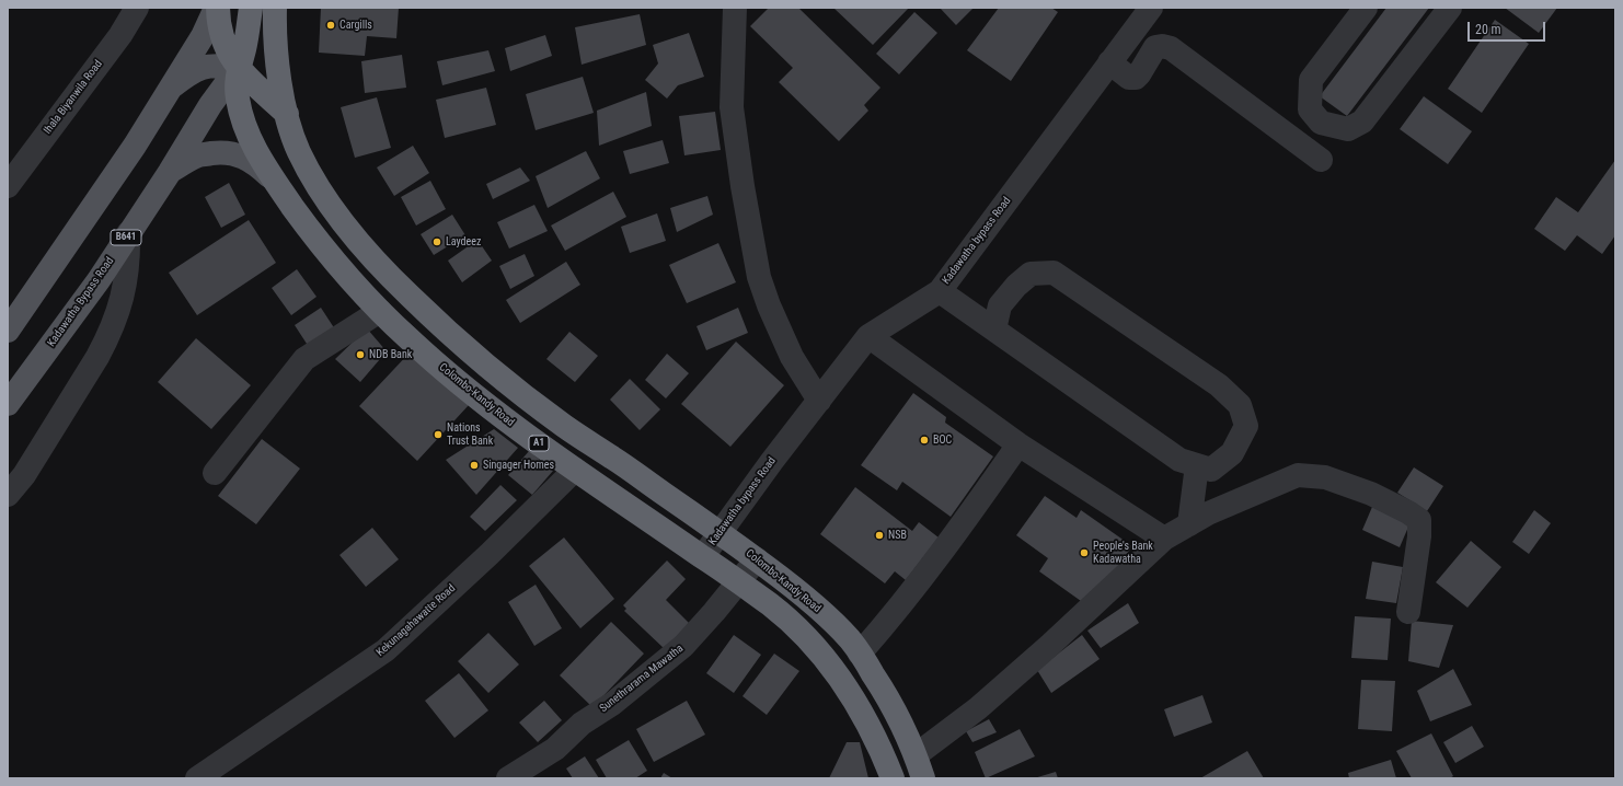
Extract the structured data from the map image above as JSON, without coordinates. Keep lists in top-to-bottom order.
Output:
{
  "streets": {
    "highway": ["Colombo-Kandy Road", "A1"],
    "main road": ["B641", "Kadawatha Bypass Road"],
    "street": [
      "Ihala Biyanwila Road",
      "Kadawatha bypass Road",
      "Kekunagahawatte Road",
      "Sunethrarama Mawatha"
    ]
  },
  "crossings": [
    ["Kadawatha bypass Road", "Colombo-Kandy Road"],
    ["Kadawatha Bypass Road", "Colombo-Kandy Road"],
    ["Colombo-Kandy Road", "Kekunagahawatte Road"],
    ["Colombo-Kandy Road", "Sunethrarama Mawatha"]
  ],
  "places": [
    "Cargills",
    "Laydeez",
    "NDB Bank",
    "Nations Trust Bank",
    "BOC",
    "Singager Homes",
    "NSB",
    "People's Bank Kadawatha"
  ],
  "scale_bar": "20 m"
}
